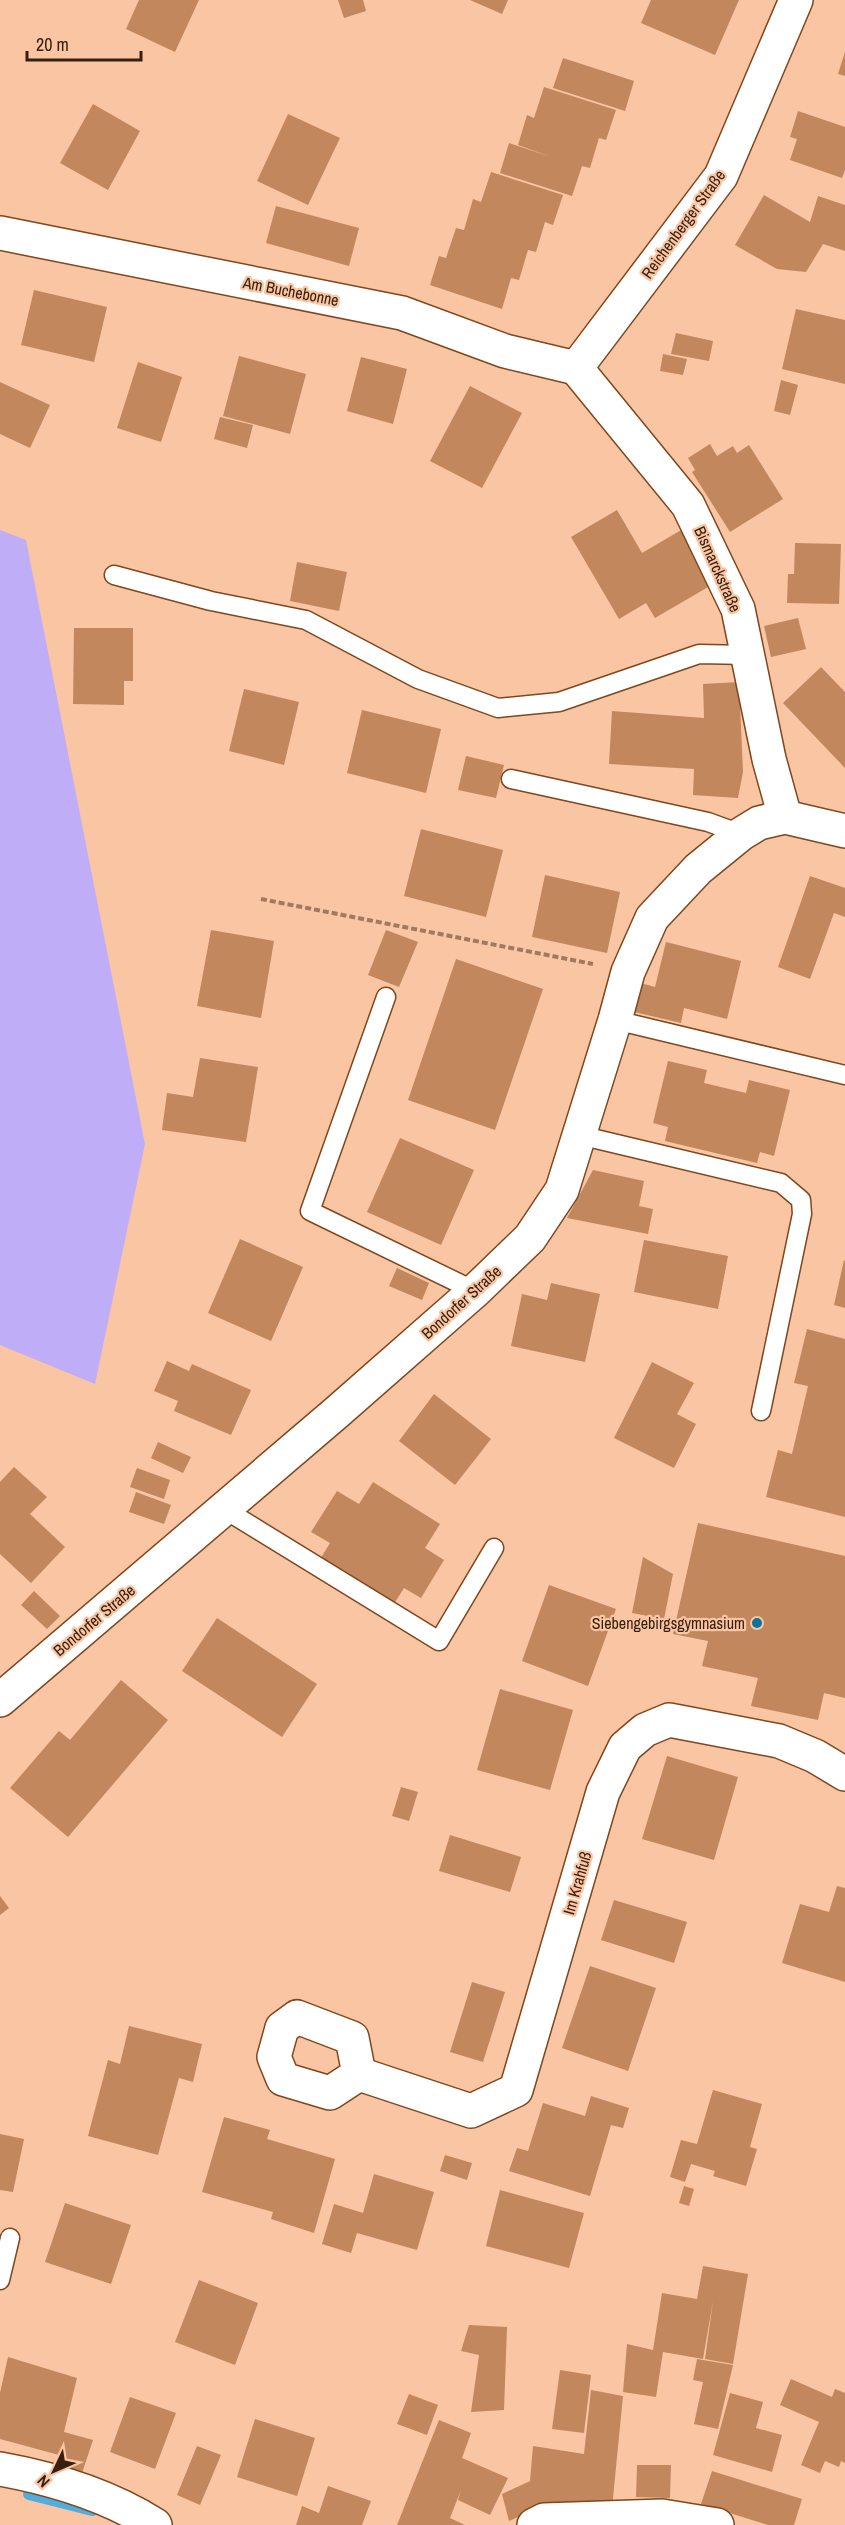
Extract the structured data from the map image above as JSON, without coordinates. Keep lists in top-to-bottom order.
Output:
{
  "streets": {
    "street": [
      "Reichenberger Straße",
      "Am Buchebonne",
      "Bismarckstraße",
      "Bondorfer Straße",
      "Im Krahfuß"
    ]
  },
  "crossings": [
    ["Reichenberger Straße", "Am Buchebonne"],
    ["Reichenberger Straße", "Bismarckstraße"],
    ["Am Buchebonne", "Bismarckstraße"],
    ["Bismarckstraße", "Bondorfer Straße"]
  ],
  "places": ["Siebengebirgsgymnasium"],
  "scale_bar": "20 m",
  "north": "bottom left"
}
